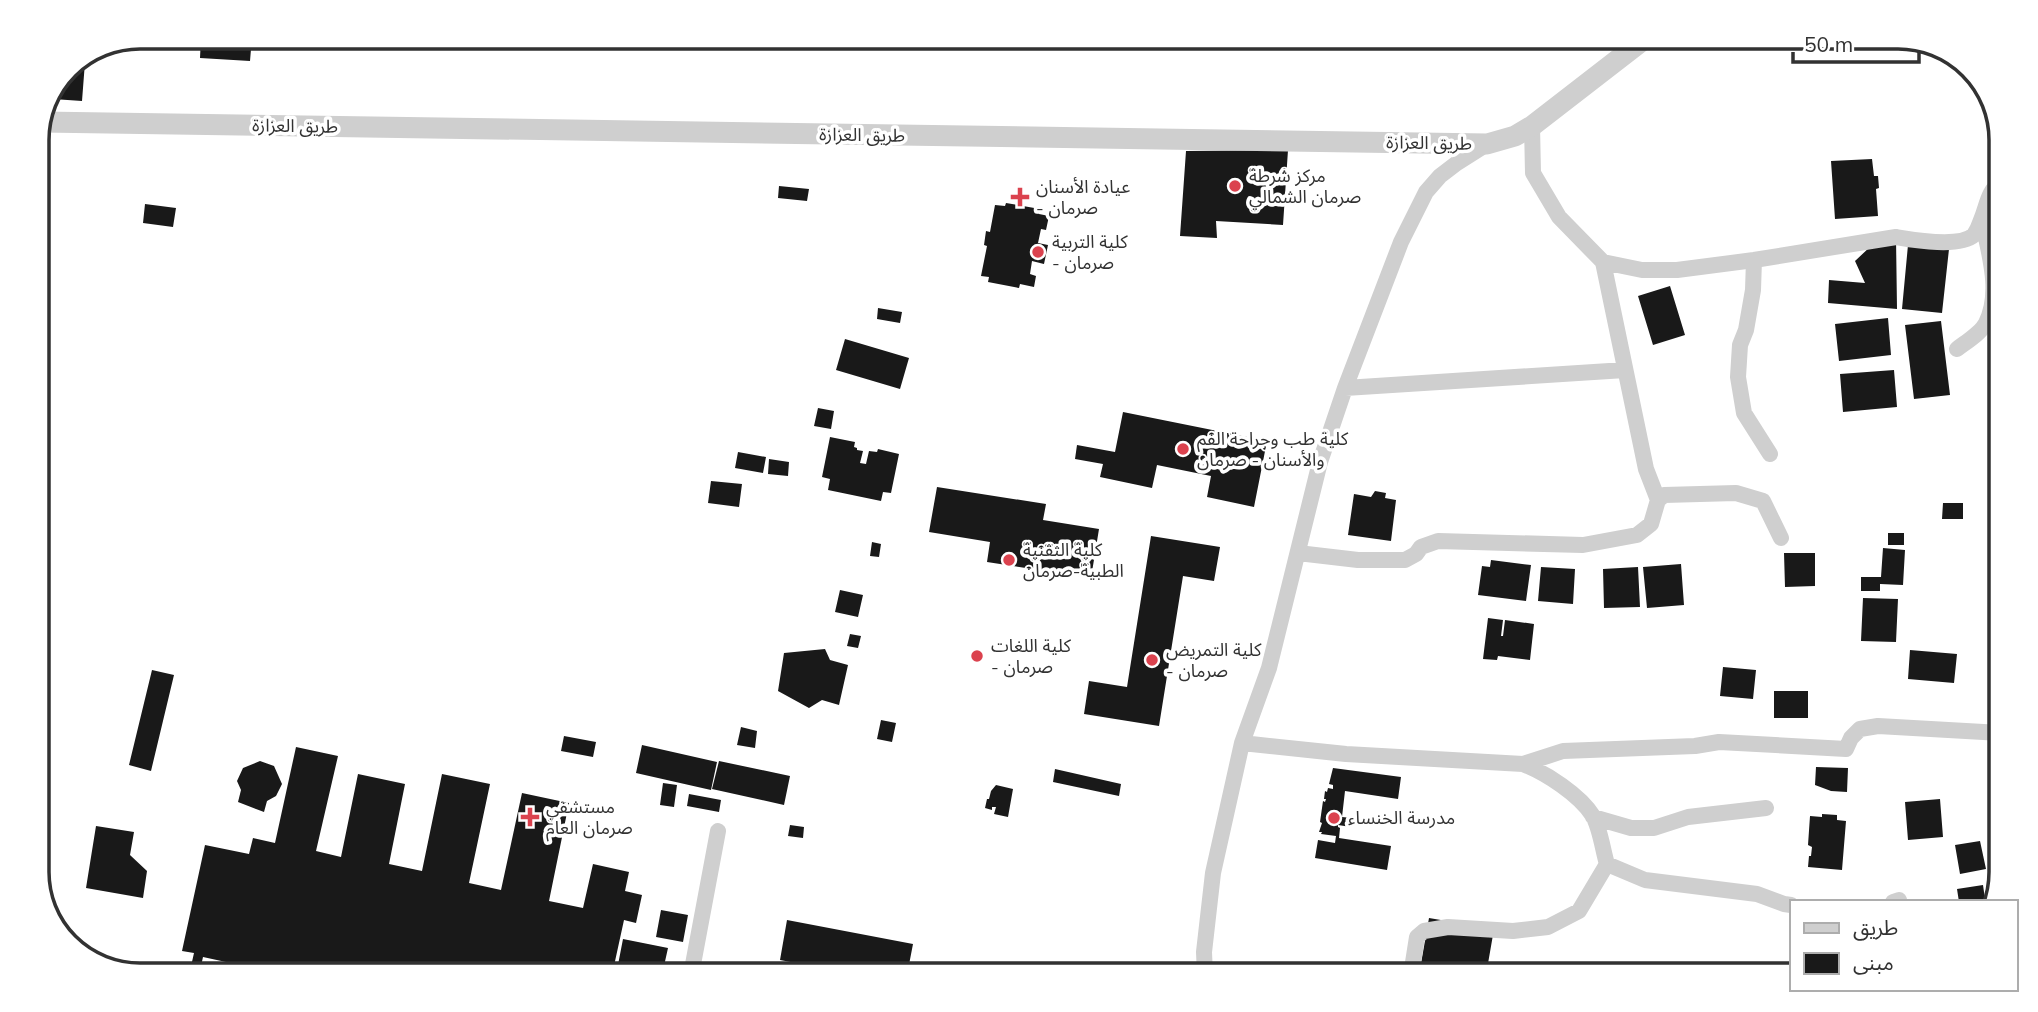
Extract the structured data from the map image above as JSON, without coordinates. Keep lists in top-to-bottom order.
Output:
{
  "streets": {
    "street": ["طريق العزازة"]
  },
  "places": {
    "other": [
      "مركز شرطة صرمان الشمالي",
      "كلية التربية - صرمان",
      "كلية طب وجراحة الفم والأسنان - صرمان",
      "كلية التقنية الطبية-صرمان",
      "كلية اللغات - صرمان",
      "كلية التمريض - صرمان",
      "مدرسة الخنساء"
    ],
    "health": ["عيادة الأسنان - صرمان", "مستشفي صرمان العام"]
  },
  "legend": ["طريق", "مبنى"],
  "scale_bar": "50 m"
}
